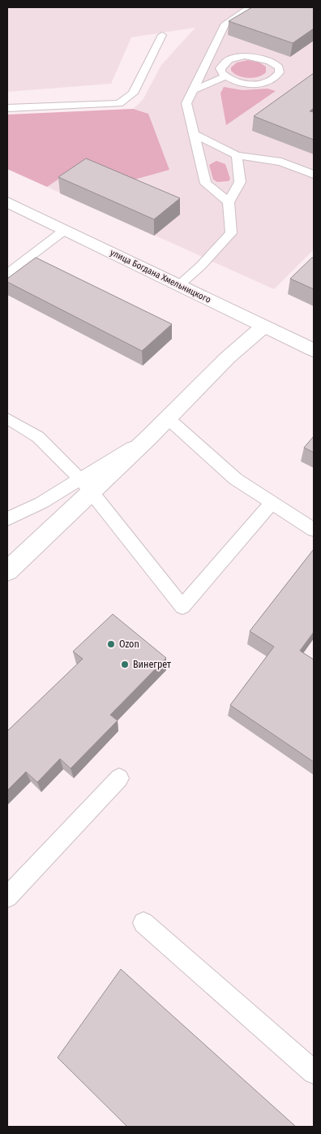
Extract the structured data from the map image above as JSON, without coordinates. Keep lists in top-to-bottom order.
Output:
{
  "streets": {
    "main road": ["улица Богдана Хмельницкого"]
  },
  "places": ["Ozon", "Винегрет"]
}
